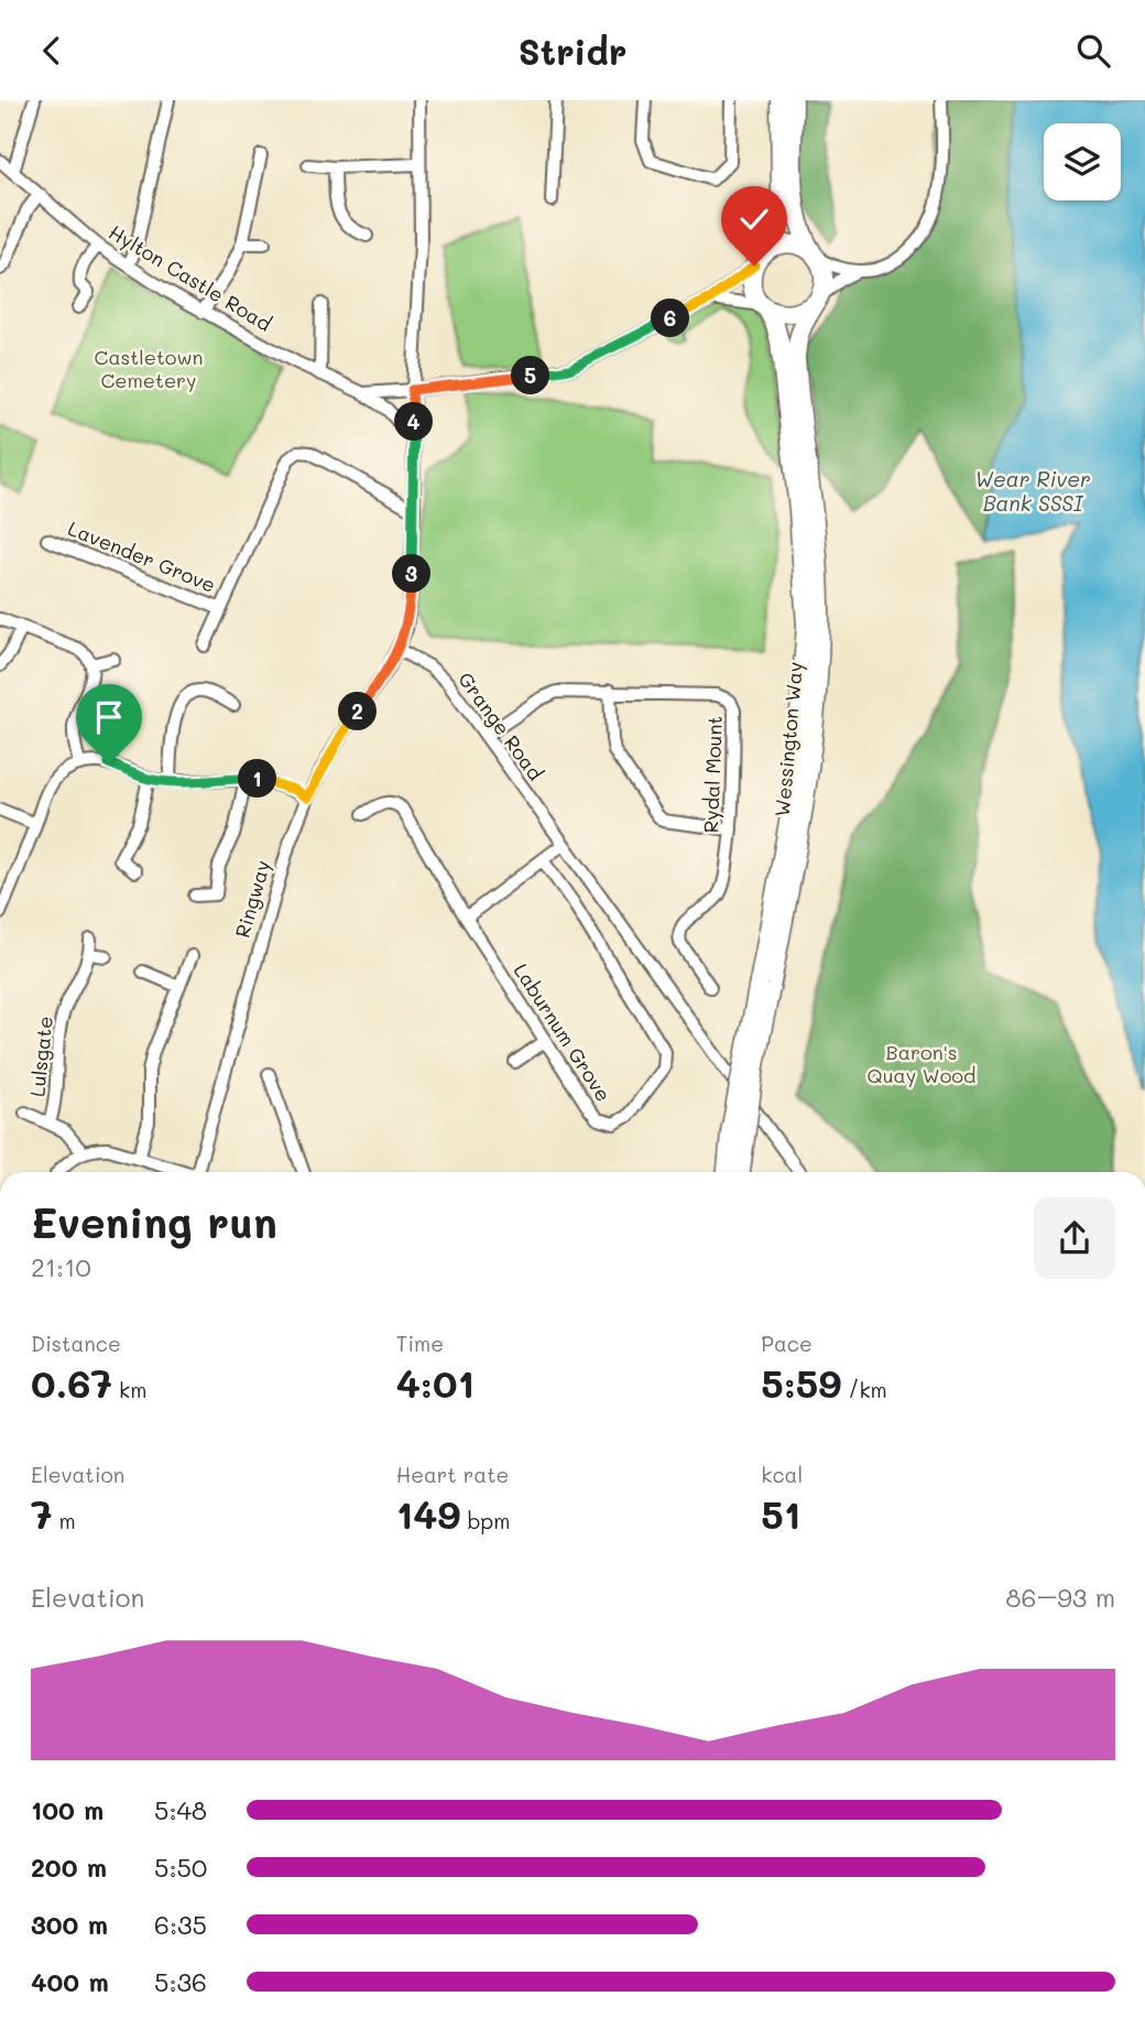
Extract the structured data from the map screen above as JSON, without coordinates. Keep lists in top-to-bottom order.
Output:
{
  "streets": {
    "highway": ["Wessington Way"],
    "street": [
      "Hylton Castle Road",
      "Lavender Grove",
      "Grange Road",
      "Rydal Mount",
      "Ringway",
      "Laburnum Grove",
      "Lulsgate"
    ]
  },
  "crossings": [
    ["Hylton Castle Road", "Wessington Way"],
    ["Grange Road", "Rydal Mount"],
    ["Grange Road", "Ringway"]
  ],
  "water": ["Wear River Bank SSSI"],
  "parks": ["Castletown Cemetery", "Baron's Quay Wood"],
  "page": {
    "header": "Stridr",
    "pins": [
      "6",
      "5",
      "4",
      "3",
      "2",
      "1"
    ],
    "heading": ["Evening run", "21:10"],
    "stats": [
      ["Distance", "0.67 km"],
      ["Time", "4:01"],
      ["Pace", "5:59 /km"],
      ["Elevation", "7 m"],
      ["Heart rate", "149 bpm"],
      ["kcal", "51"]
    ],
    "chart": ["Elevation", "86–93 m"],
    "list": [
      {
        "name": "100 m",
        "note": "5:48"
      },
      {
        "name": "200 m",
        "note": "5:50"
      },
      {
        "name": "300 m",
        "note": "6:35"
      },
      {
        "name": "400 m",
        "note": "5:36"
      }
    ]
  }
}
